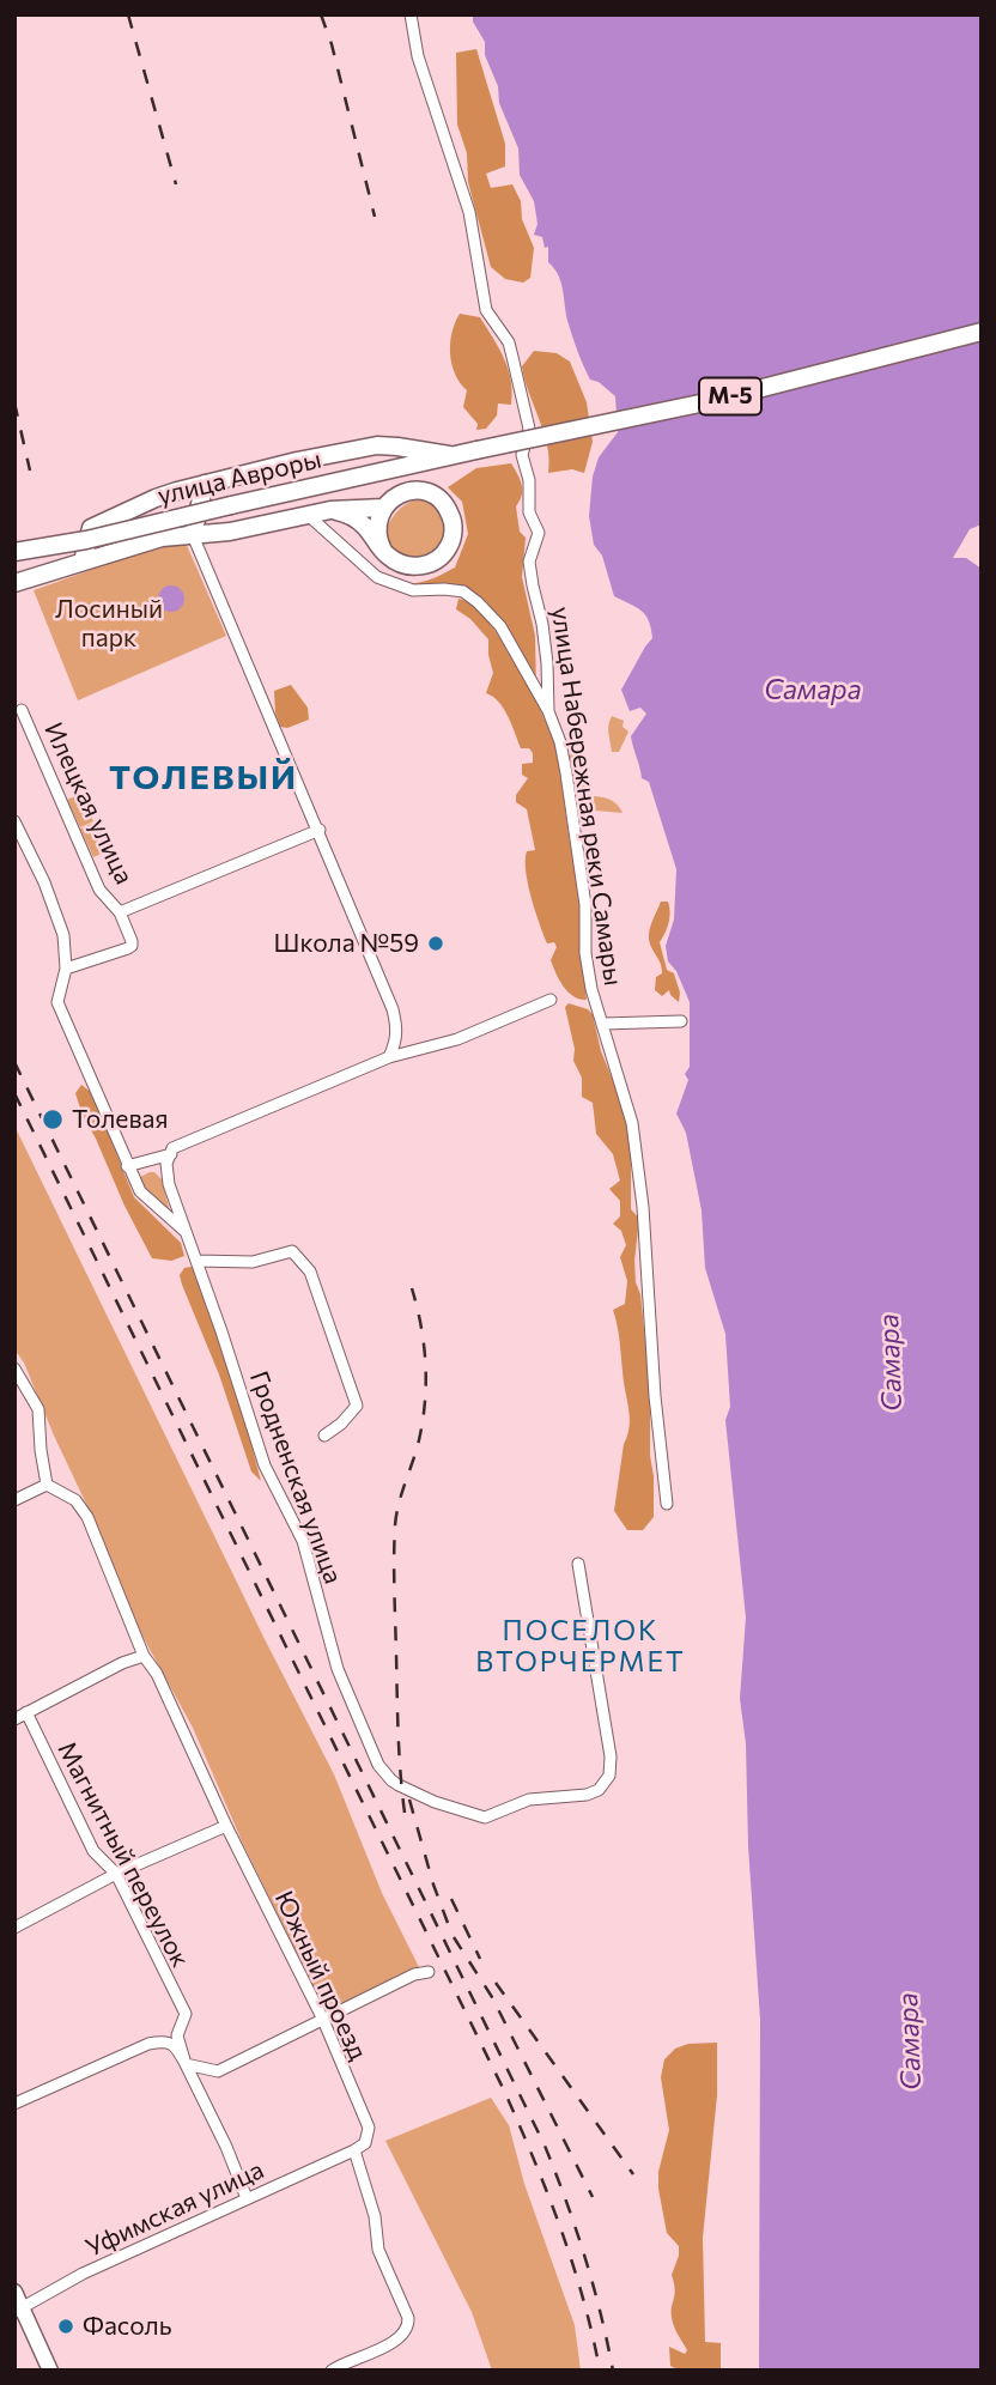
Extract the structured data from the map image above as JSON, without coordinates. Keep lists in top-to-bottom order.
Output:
{
  "streets": {
    "main road": ["М-5", "улица Авроры"],
    "street": [
      "улица Набережная реки Самары",
      "Илецкая улица",
      "Гродненская улица",
      "Магнитный переулок",
      "Южный проезд",
      "Уфимская улица"
    ]
  },
  "crossings": [
    ["Магнитный переулок", "Уфимская улица"],
    ["Южный проезд", "Уфимская улица"]
  ],
  "districts": ["ТОЛЕВЫЙ", "ПОСЕЛОК ВТОРЧЕРМЕТ"],
  "water": ["Самара"],
  "parks": ["Лосиный парк"],
  "places": ["Школа №59", "Толевая", "Фасоль"]
}
